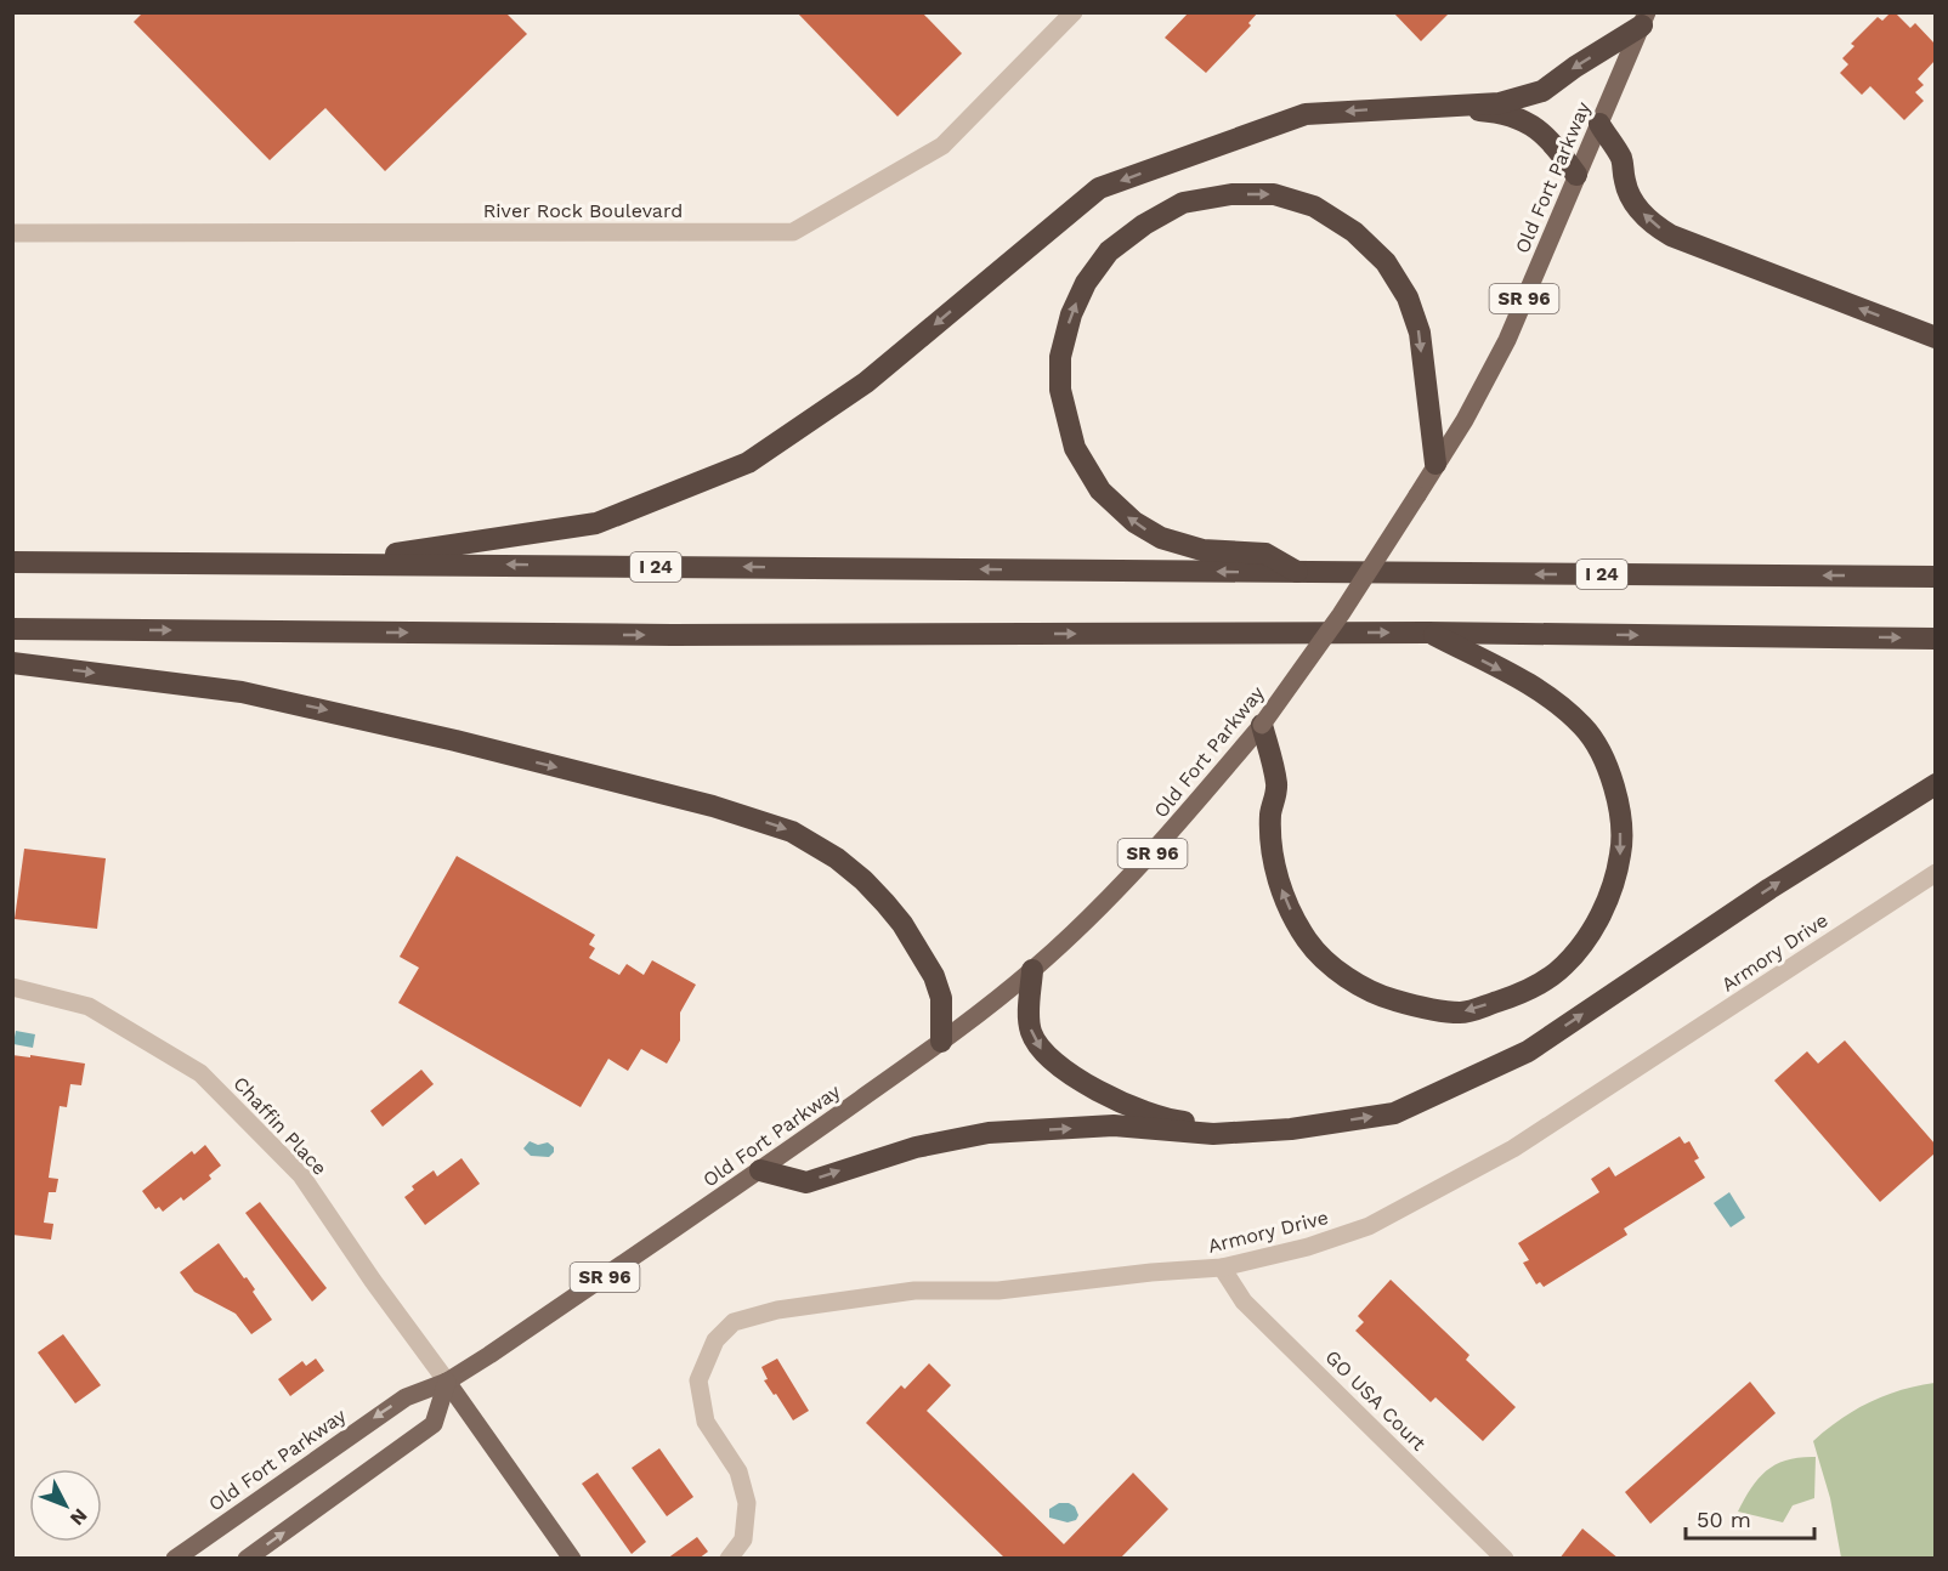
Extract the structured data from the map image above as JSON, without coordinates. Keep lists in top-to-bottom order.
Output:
{
  "streets": {
    "highway": ["I 24"],
    "main road": ["Old Fort Parkway", "SR 96"],
    "street": [
      "River Rock Boulevard",
      "Armory Drive",
      "Chaffin Place",
      "GO USA Court"
    ]
  },
  "crossings": [
    ["Old Fort Parkway", "Chaffin Place"],
    ["Armory Drive", "GO USA Court"]
  ],
  "scale_bar": "50 m",
  "north": "bottom right"
}
